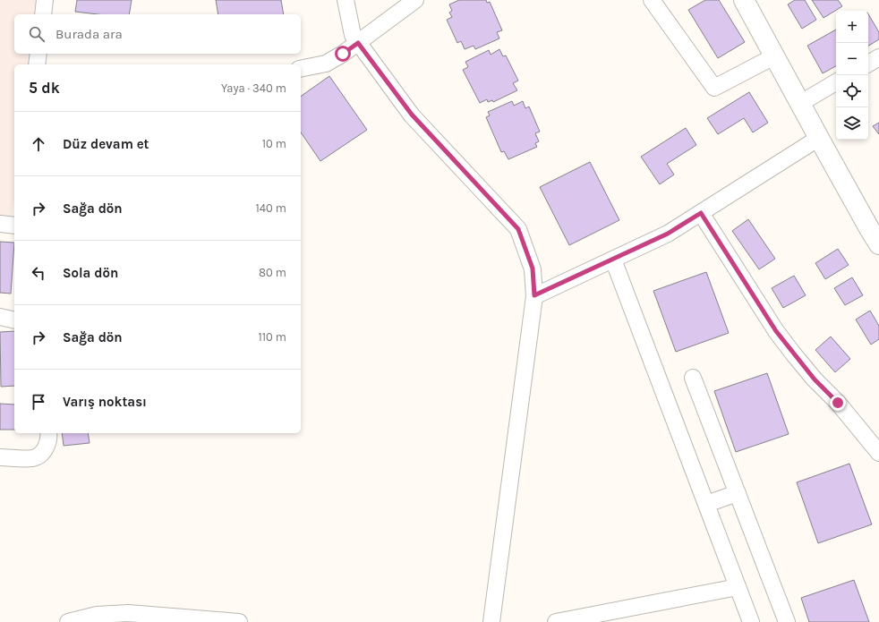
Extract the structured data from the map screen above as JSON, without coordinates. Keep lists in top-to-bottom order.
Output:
{
  "page": {
    "map_buttons": ["+", "−"],
    "search": "Burada ara",
    "heading": ["5 dk", "Yaya · 340 m"],
    "list": [
      ["Düz devam et", "10 m"],
      ["Sağa dön", "140 m"],
      ["Sola dön", "80 m"],
      ["Sağa dön", "110 m"],
      "Varış noktası"
    ]
  }
}
